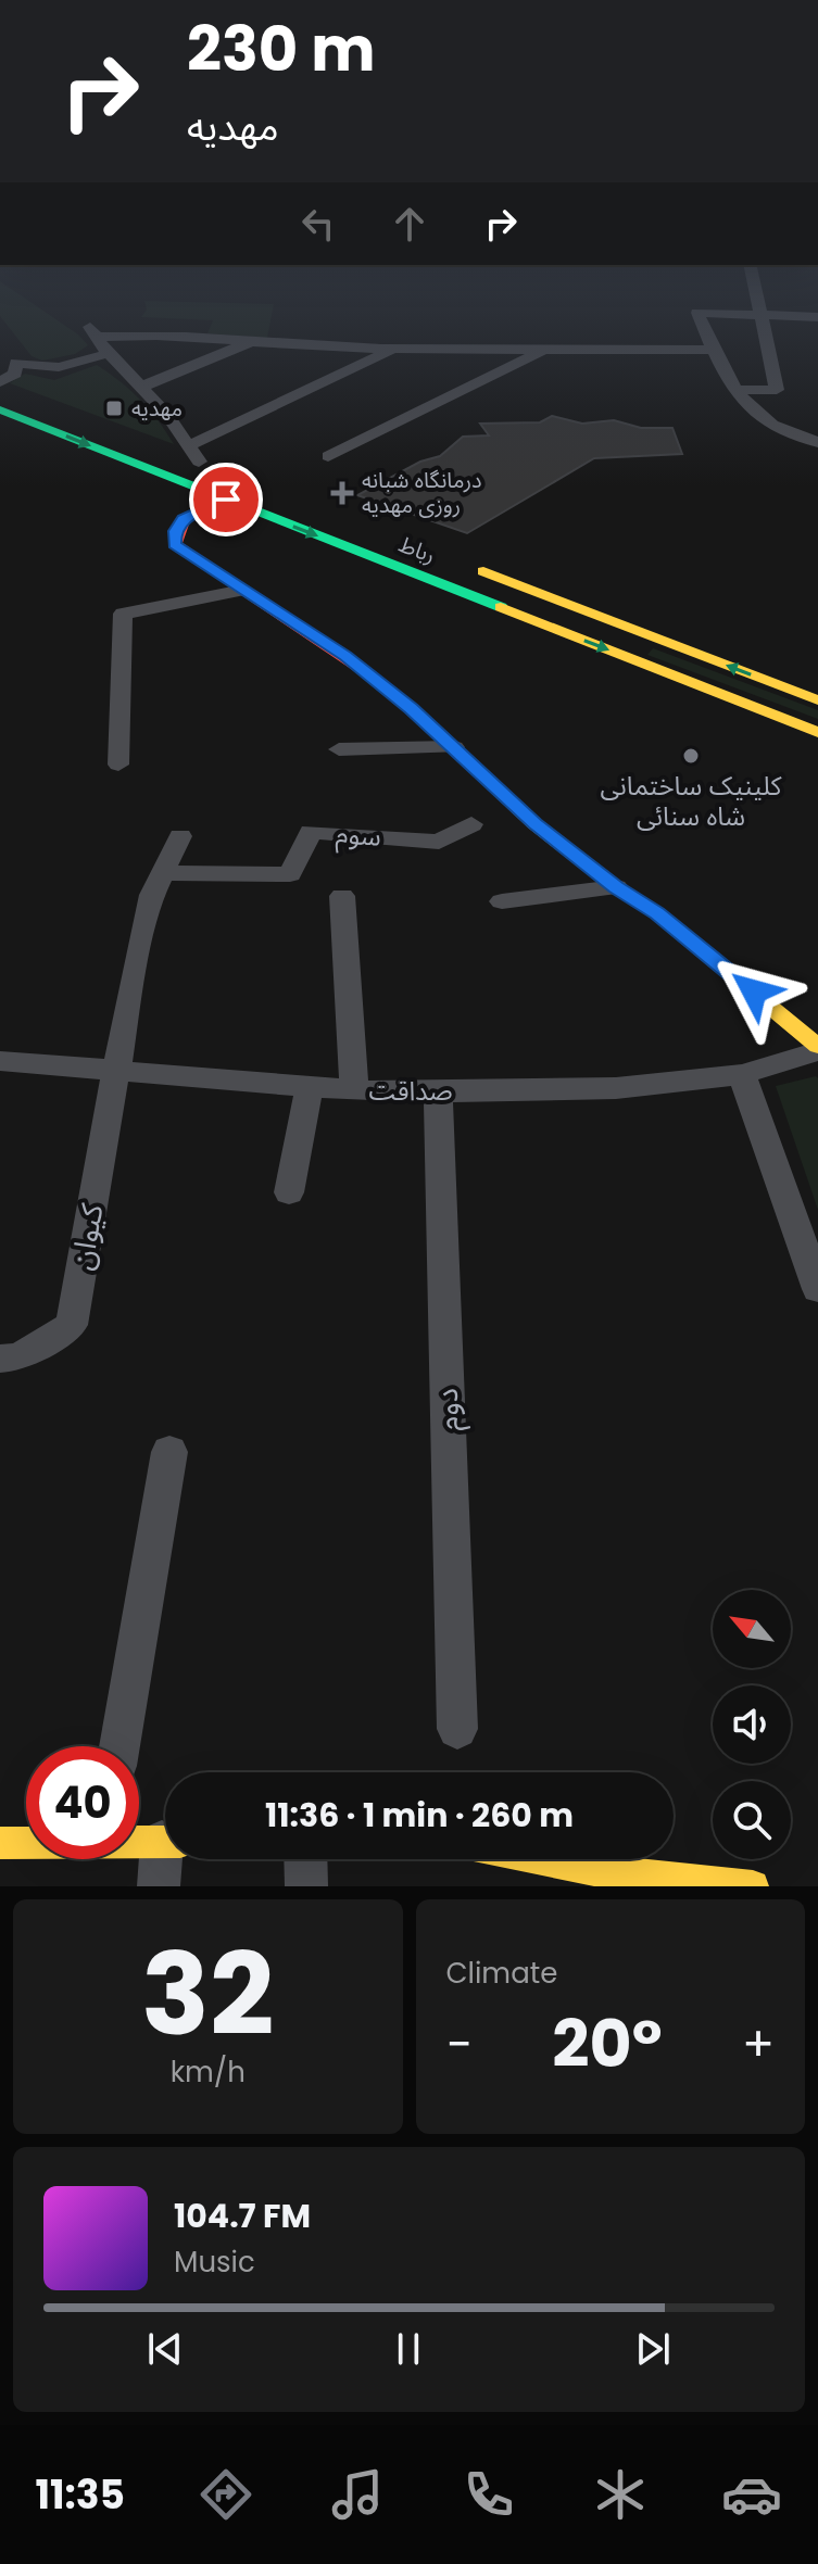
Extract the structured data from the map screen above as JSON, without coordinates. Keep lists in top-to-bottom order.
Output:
{
  "streets": {
    "main road": ["رباط"],
    "street": [
      "سوم",
      "صداقت",
      "کیوان",
      "دوم"
    ]
  },
  "crossings": [
    ["سوم", "کیوان"],
    ["صداقت", "کیوان"],
    ["صداقت", "دوم"]
  ],
  "places": {
    "transit": ["مهدیه"],
    "health": ["درمانگاه شبانه روزی مهدیه"],
    "other": ["کلینیک ساختمانی شاه سنائی"]
  },
  "north": "top left",
  "page": {
    "turn": ["230 m", "مهدیه"],
    "limit": "40",
    "trip": "11:36 · 1 min · 260 m",
    "tile": [
      ["32", "km/h"],
      "Climate"
    ],
    "heat": ["−", "20°", "+"],
    "song": ["104.7 FM", "Music"],
    "tabs": "11:35"
  }
}
